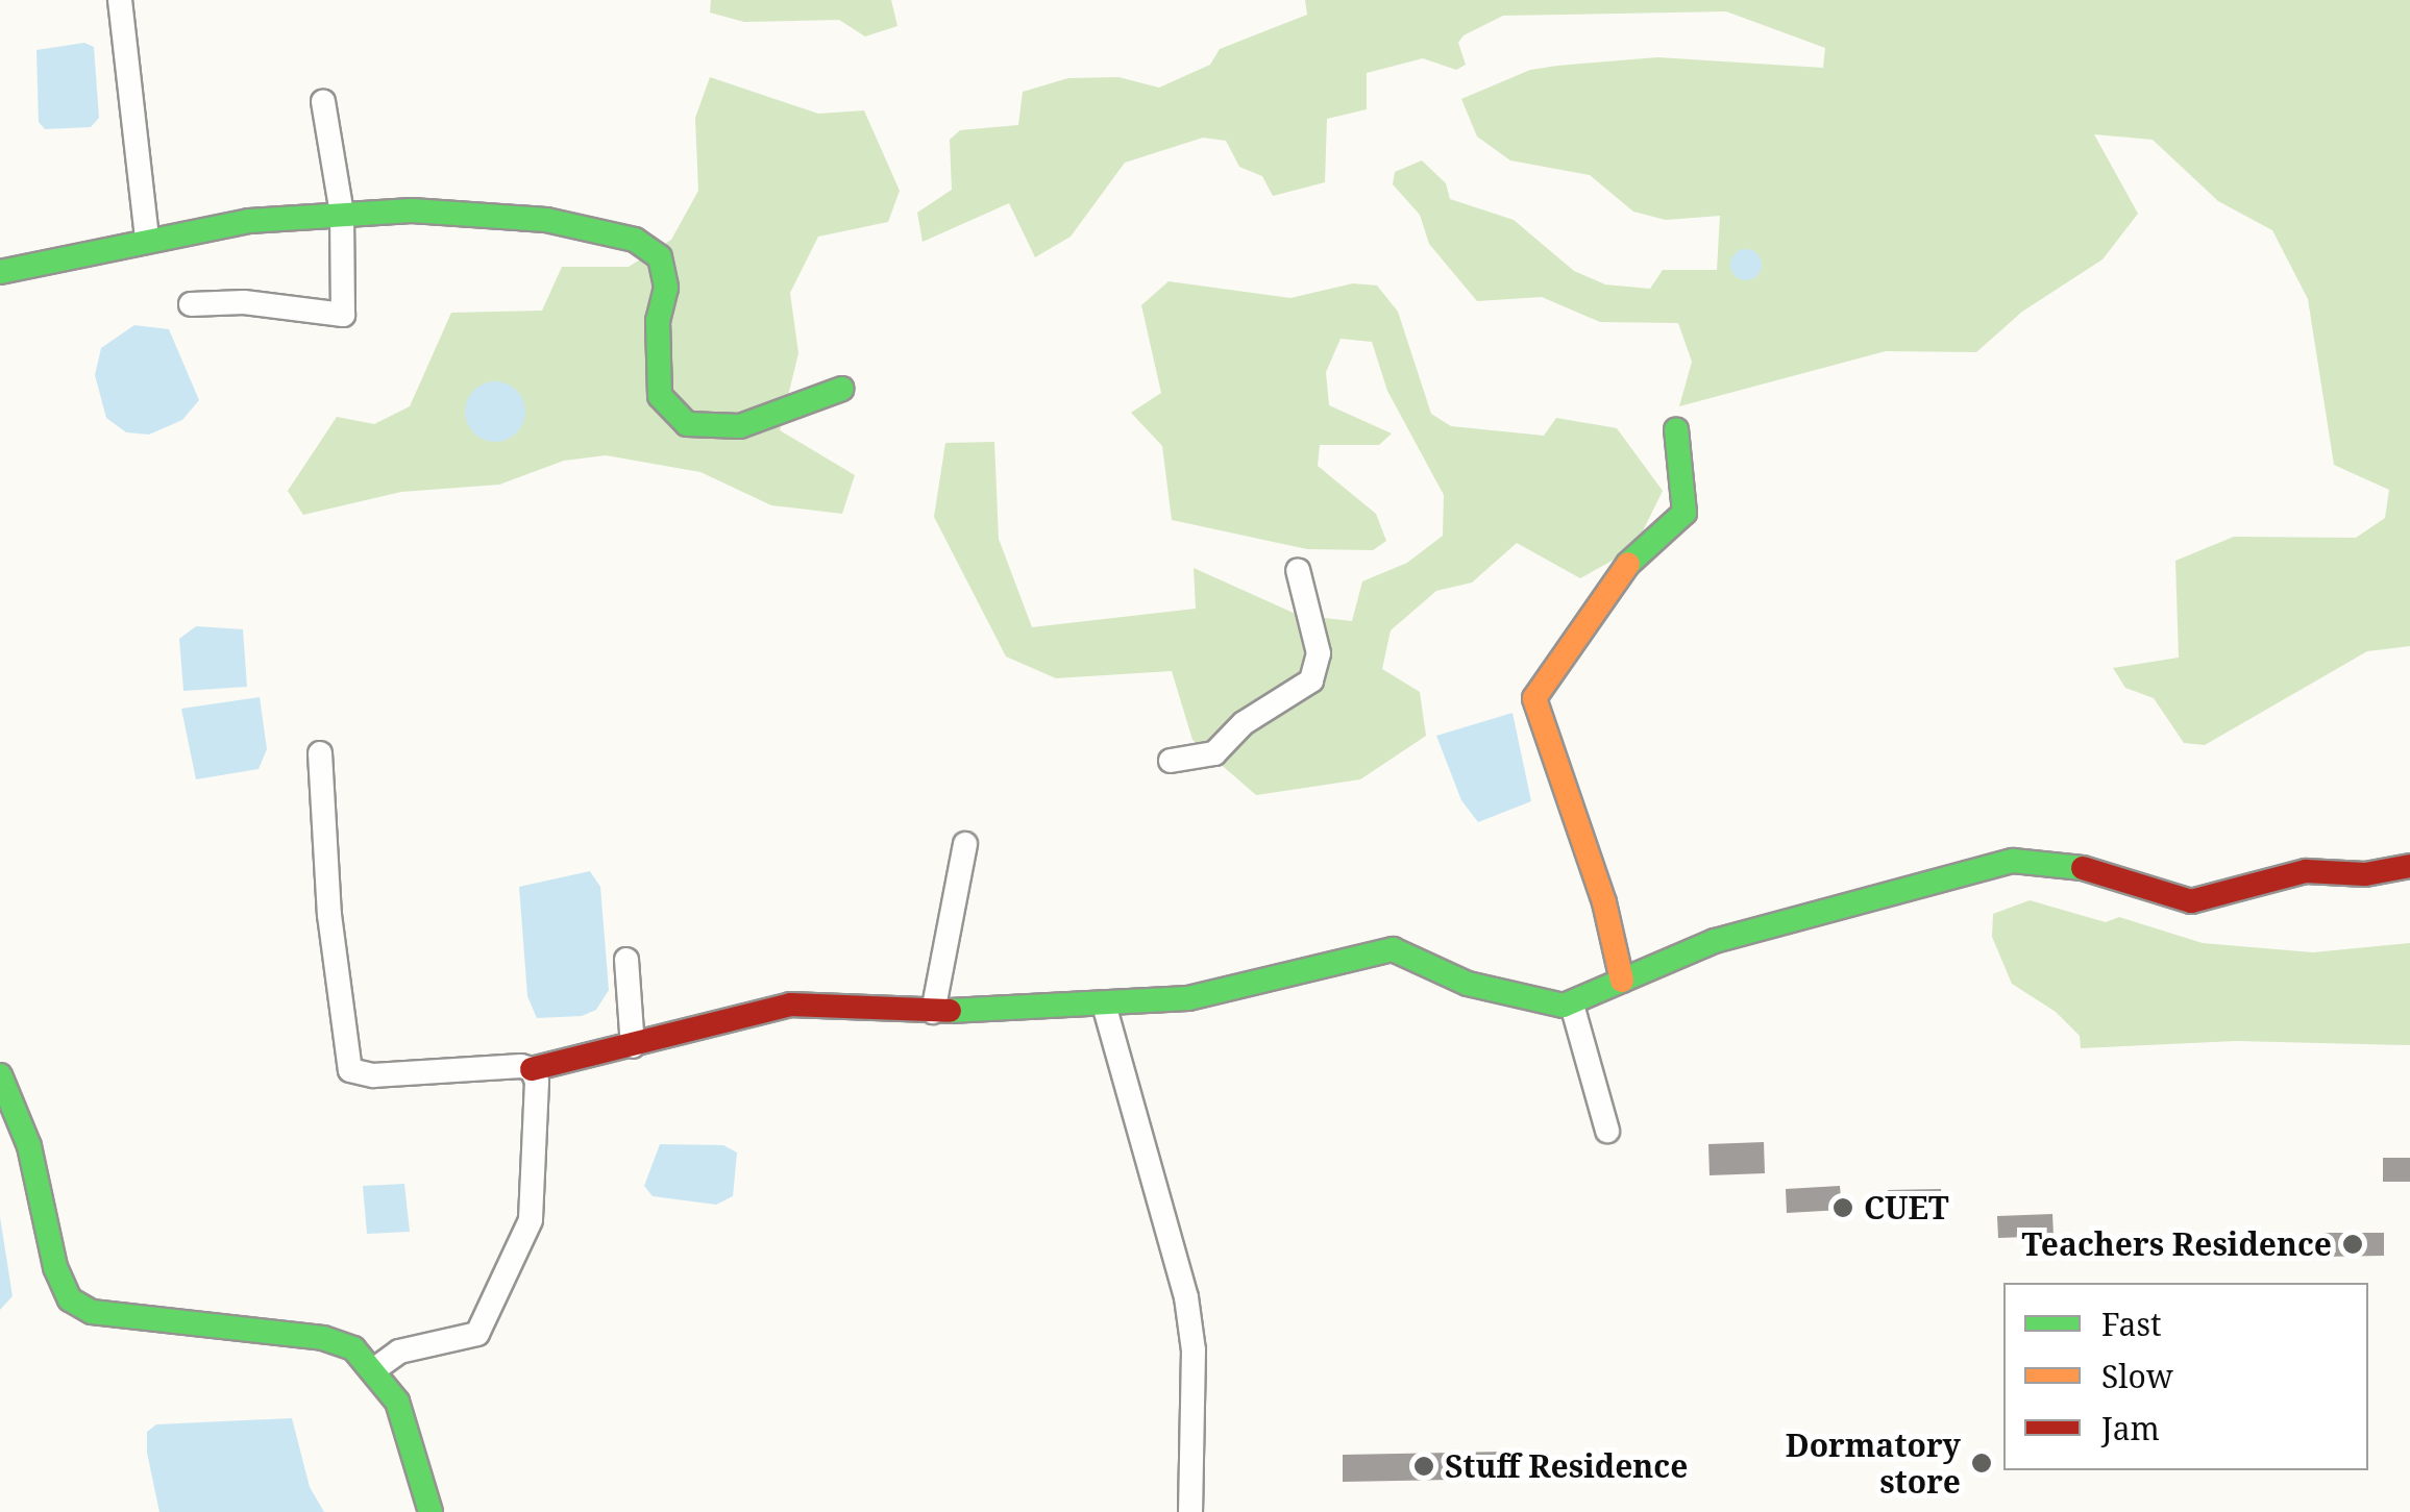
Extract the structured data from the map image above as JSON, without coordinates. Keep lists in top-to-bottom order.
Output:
{
  "places": [
    "CUET",
    "Teachers Residence",
    "Dormatory store",
    "Stuff Residence"
  ],
  "legend": ["Fast", "Slow", "Jam"]
}
